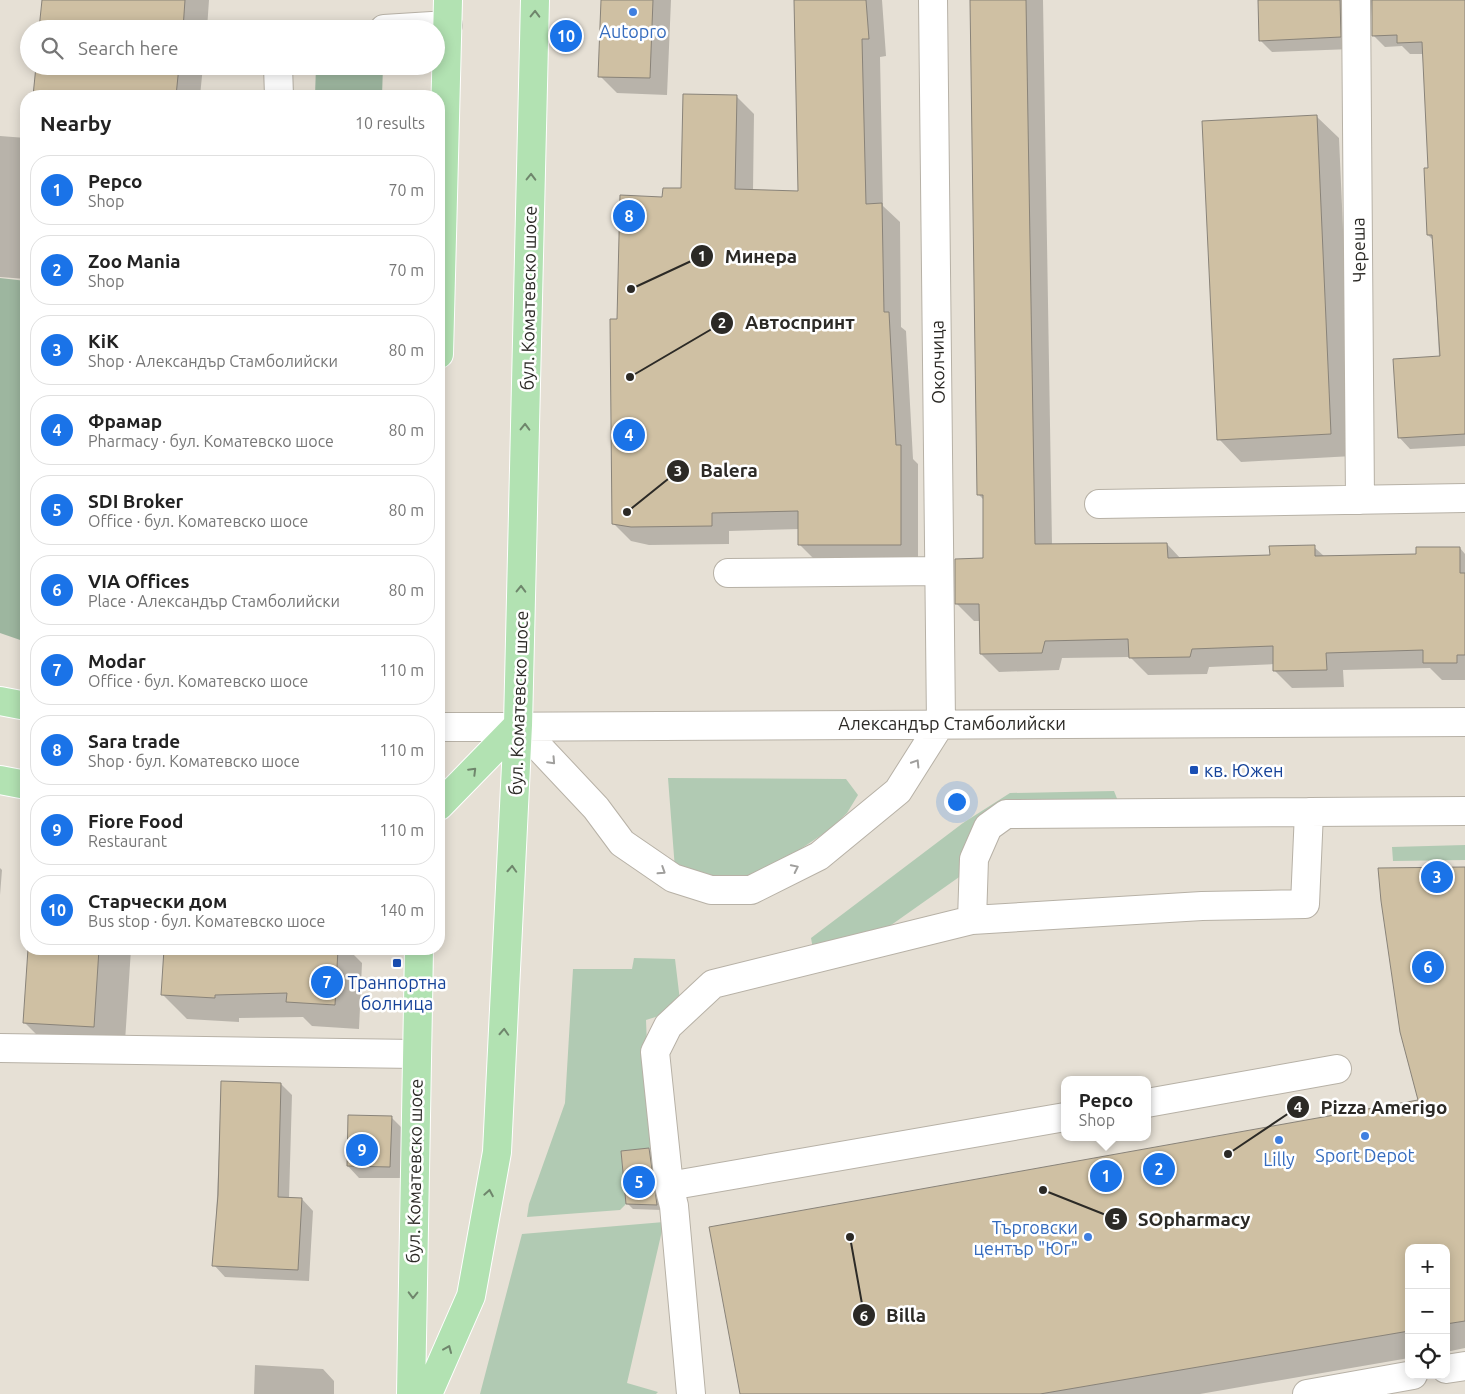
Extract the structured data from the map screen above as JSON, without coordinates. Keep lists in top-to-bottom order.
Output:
{
  "streets": {
    "main road": ["бул. Коматевско шосе"],
    "street": ["Череша", "Околчица", "Александър Стамболийски"]
  },
  "crossings": [
    ["бул. Коматевско шосе", "Александър Стамболийски"],
    ["Околчица", "Александър Стамболийски"]
  ],
  "places": {
    "other": [
      "Autopro",
      "Минера",
      "Автоспринт",
      "Balera",
      "Sport Depot",
      "Lilly",
      "Pizza Amerigo",
      "SOpharmacy",
      "Billa",
      "Търговски център \"Юг\""
    ],
    "transit": ["кв. Южен", "Транпортна болница"]
  },
  "page": {
    "pins": [
      "10",
      "8",
      "4",
      "3",
      "6",
      "7",
      "9",
      "2",
      "1",
      "5"
    ],
    "search": "Search here",
    "heading": ["Nearby", "10 results"],
    "list": [
      {
        "mark": "1",
        "name": "Pepco",
        "note": "Shop",
        "value": "70 m"
      },
      {
        "mark": "2",
        "name": "Zoo Mania",
        "note": "Shop",
        "value": "70 m"
      },
      {
        "mark": "3",
        "name": "KiK",
        "note": "Shop · Александър Стамболийски",
        "value": "80 m"
      },
      {
        "mark": "4",
        "name": "Фрамар",
        "note": "Pharmacy · бул. Коматевско шосе",
        "value": "80 m"
      },
      {
        "mark": "5",
        "name": "SDI Broker",
        "note": "Office · бул. Коматевско шосе",
        "value": "80 m"
      },
      {
        "mark": "6",
        "name": "VIA Offices",
        "note": "Place · Александър Стамболийски",
        "value": "80 m"
      },
      {
        "mark": "7",
        "name": "Modar",
        "note": "Office · бул. Коматевско шосе",
        "value": "110 m"
      },
      {
        "mark": "8",
        "name": "Sara trade",
        "note": "Shop · бул. Коматевско шосе",
        "value": "110 m"
      },
      {
        "mark": "9",
        "name": "Fiore Food",
        "note": "Restaurant",
        "value": "110 m"
      },
      {
        "mark": "10",
        "name": "Старчески дом",
        "note": "Bus stop · бул. Коматевско шосе",
        "value": "140 m"
      }
    ],
    "popup": ["Pepco", "Shop"],
    "map_buttons": ["+", "−"]
  }
}
